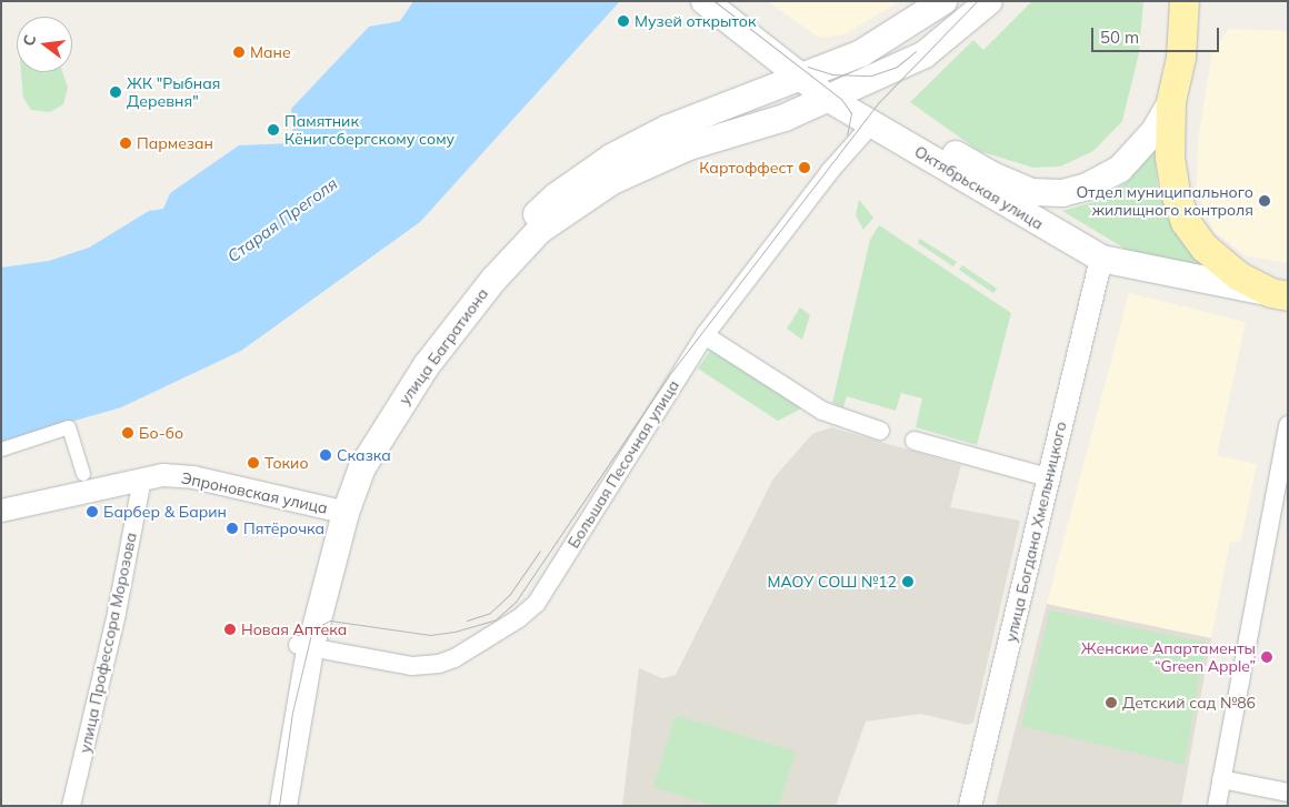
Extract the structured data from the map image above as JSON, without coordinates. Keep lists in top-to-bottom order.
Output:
{
  "streets": {
    "main road": ["Октябрьская улица", "улица Багратиона"],
    "street": [
      "Большая Песочная улица",
      "Эпроновская улица",
      "улица Богдана Хмельницкого",
      "улица Профессора Морозова"
    ]
  },
  "crossings": [
    ["Октябрьская улица", "улица Багратиона"],
    ["Октябрьская улица", "Большая Песочная улица"],
    ["Октябрьская улица", "улица Богдана Хмельницкого"],
    ["улица Багратиона", "Большая Песочная улица"],
    ["улица Багратиона", "Эпроновская улица"],
    ["Эпроновская улица", "улица Профессора Морозова"]
  ],
  "water": ["Старая Преголя"],
  "places": [
    "Музей открыток",
    "Мане",
    "ЖК \"Рыбная Деревня\"",
    "Памятник Кёнигсбергскому сому",
    "Пармезан",
    "Картоффест",
    "Отдел муниципального жилищного контроля",
    "Бо-бо",
    "Сказка",
    "Токио",
    "Барбер & Барин",
    "Пятёрочка",
    "МАОУ СОШ №12",
    "Новая Аптека",
    "Женские Апартаменты “Green Apple”",
    "Детский сад №86"
  ],
  "scale_bar": "50 m",
  "north": "left"
}
